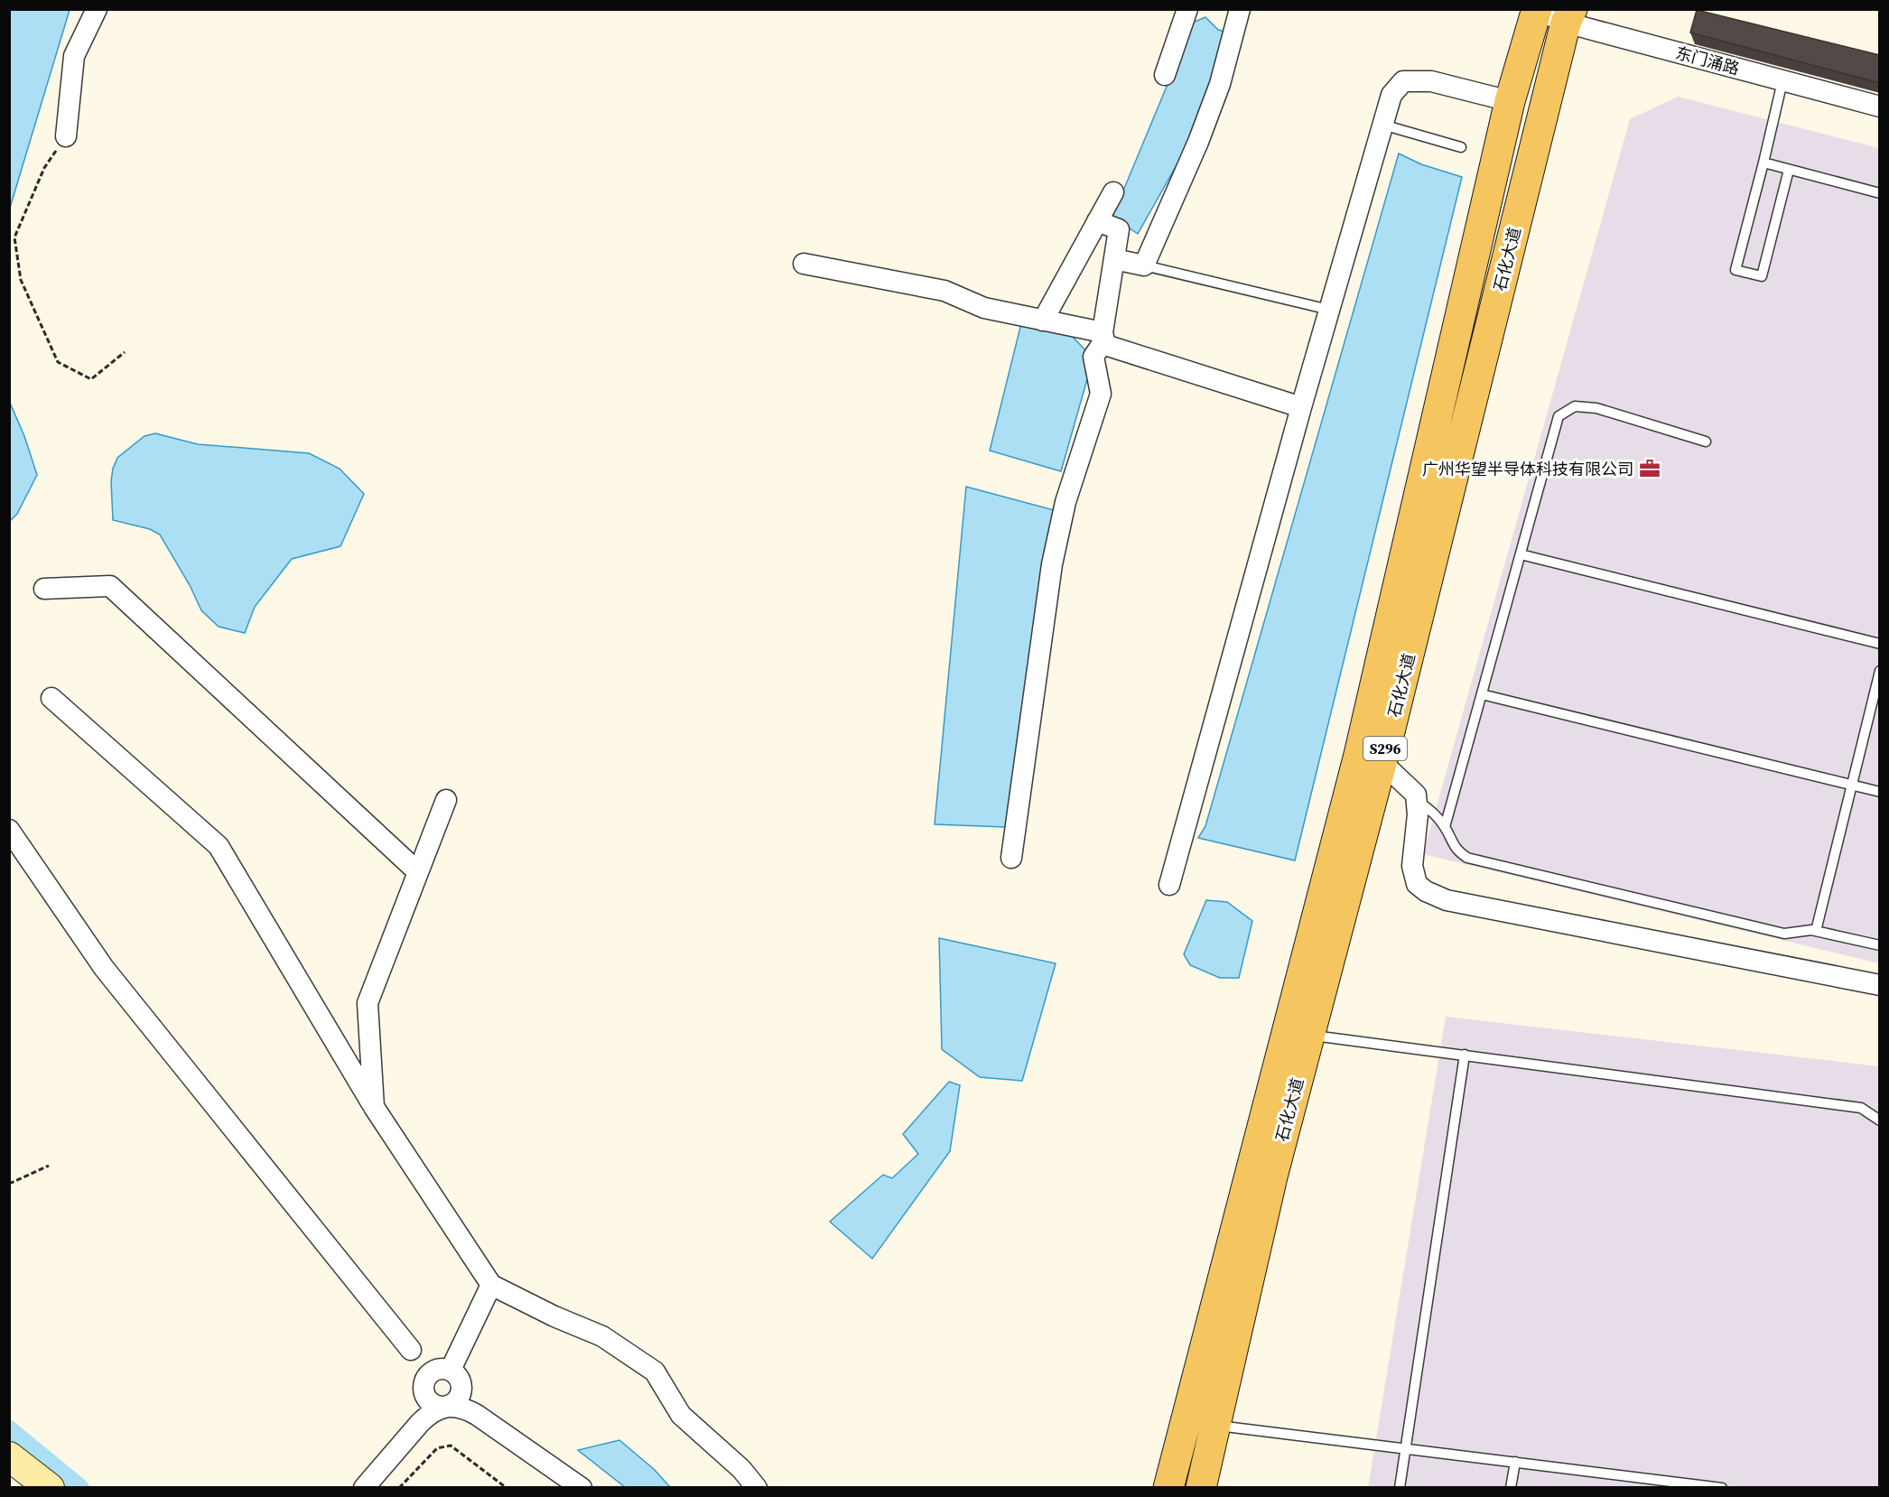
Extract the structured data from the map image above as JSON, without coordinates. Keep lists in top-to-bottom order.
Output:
{
  "streets": {
    "main road": ["石化大道", "S296"],
    "street": ["东门涌路"]
  },
  "crossings": [
    ["东门涌路", "石化大道"]
  ],
  "places": {
    "office": ["广州华望半导体科技有限公司"]
  }
}
